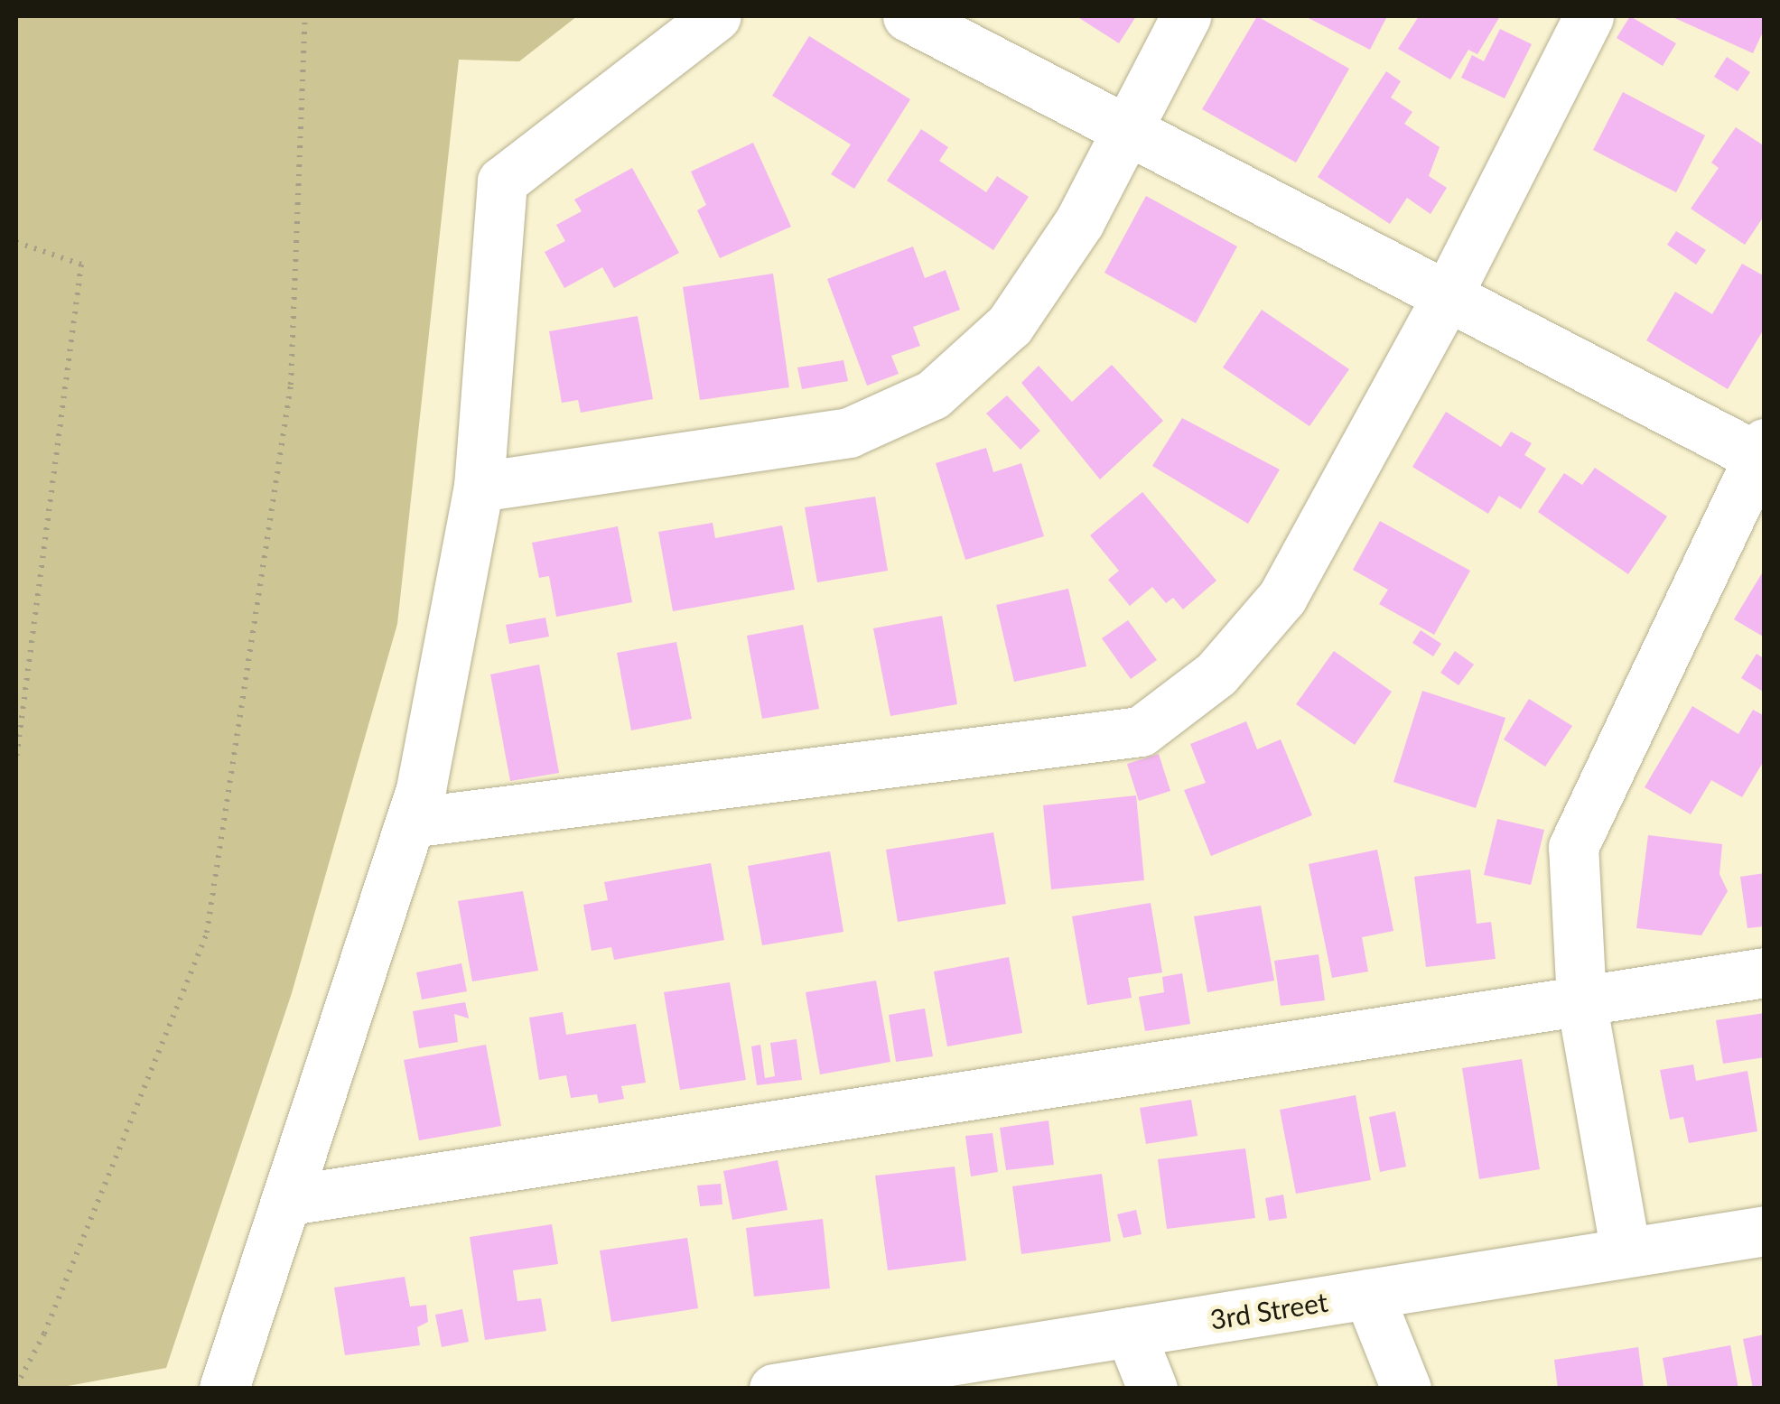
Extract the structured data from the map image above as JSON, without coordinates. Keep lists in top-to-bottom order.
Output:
{
  "streets": {
    "street": ["3rd Street"]
  }
}
